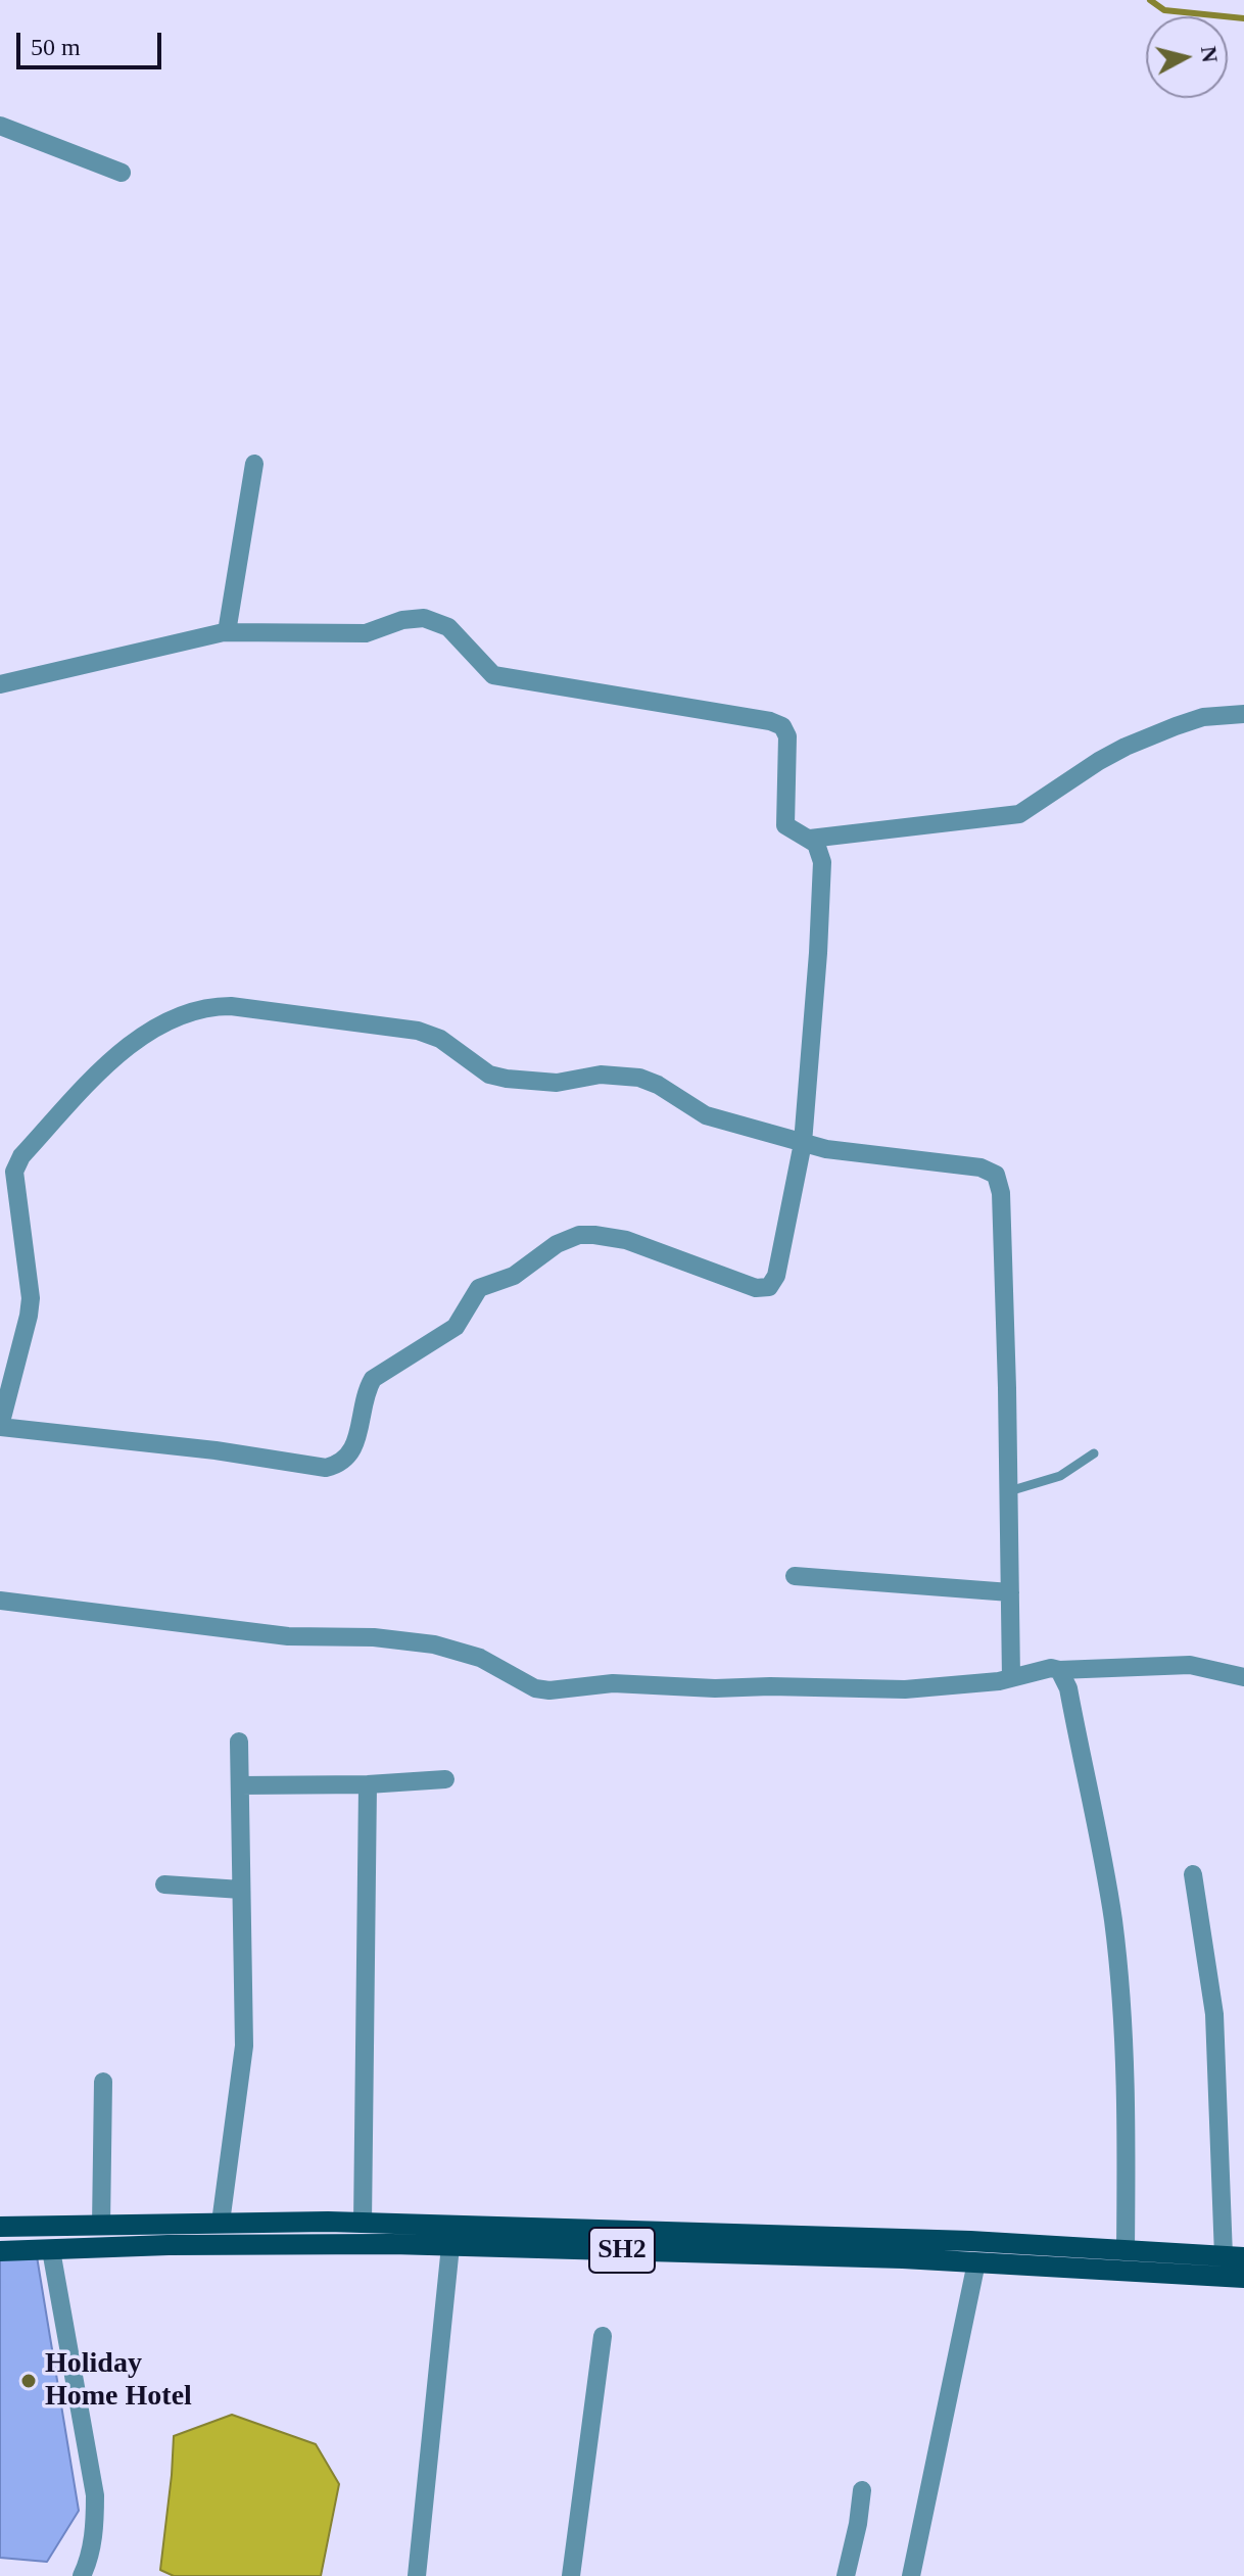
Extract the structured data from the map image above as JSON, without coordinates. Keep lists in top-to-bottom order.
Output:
{
  "streets": {
    "main road": ["SH2"]
  },
  "places": ["Holiday Home Hotel"],
  "scale_bar": "50 m",
  "north": "right"
}
